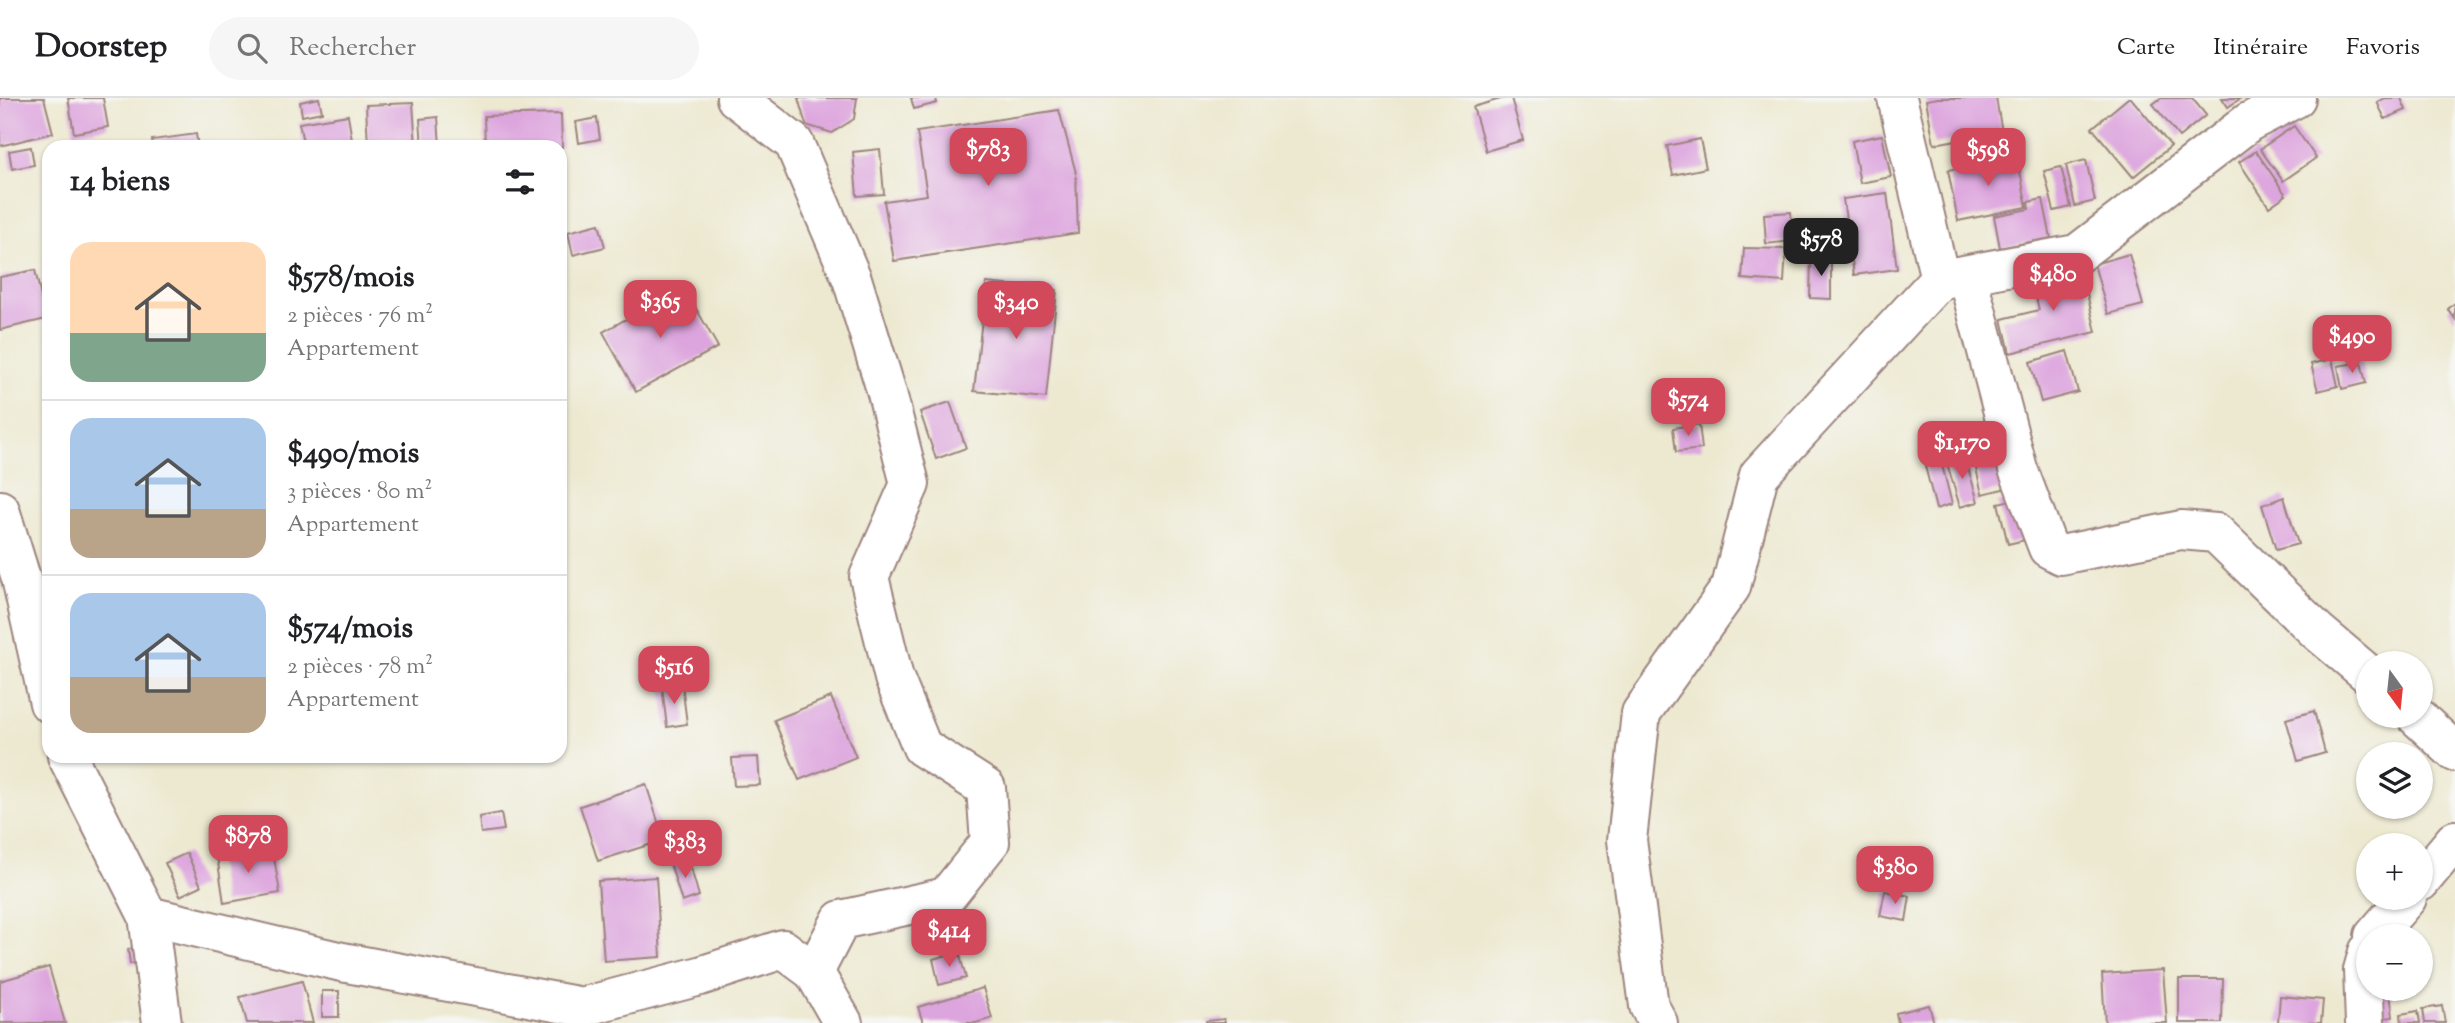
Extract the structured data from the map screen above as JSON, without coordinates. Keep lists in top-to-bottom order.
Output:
{
  "north": "bottom",
  "page": {
    "header": "Doorstep",
    "search": "Rechercher",
    "nav": ["Carte", "Itinéraire", "Favoris"],
    "price": [
      "$783",
      "$598",
      "$578",
      "$480",
      "$365",
      "$340",
      "$490",
      "$574",
      "$1,170",
      "$516",
      "$878",
      "$383",
      "$380",
      "$414"
    ],
    "heading": "14 biens",
    "list": [
      {
        "name": "$578/mois",
        "note": "2 pièces · 76 m² · Appartement"
      },
      {
        "name": "$490/mois",
        "note": "3 pièces · 80 m² · Appartement"
      },
      {
        "name": "$574/mois",
        "note": "2 pièces · 78 m² · Appartement"
      }
    ],
    "map_buttons": ["+", "−"]
  }
}
